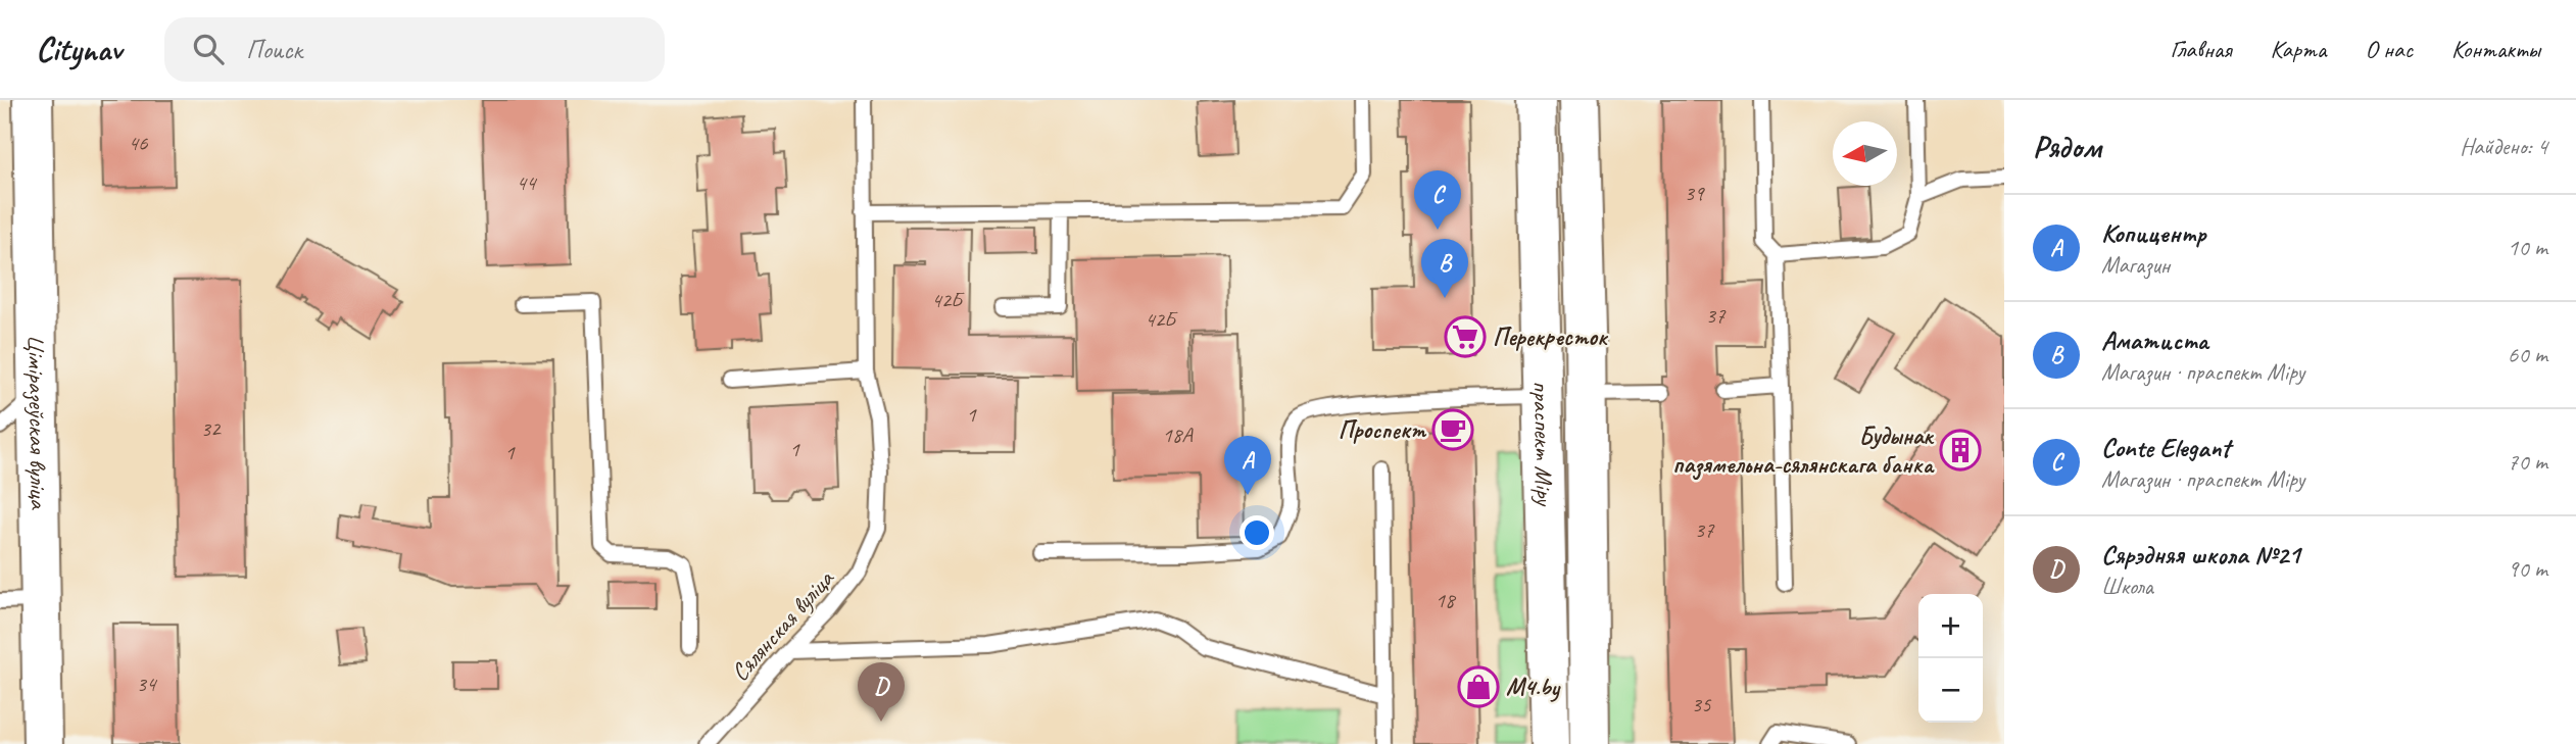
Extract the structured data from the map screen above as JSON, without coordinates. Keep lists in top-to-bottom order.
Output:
{
  "streets": {
    "main road": ["Ціміразеўская вуліца", "праспект Міру"],
    "lane": ["Сялянская вуліца"]
  },
  "places": {
    "supermarket": ["Перекресток"],
    "cafe": ["Проспект"],
    "building": ["Будынак пазямельна-сялянскага банка"],
    "shop": ["М4.by"]
  },
  "house_numbers": [
    "46",
    "44",
    "39",
    "42Б",
    "37",
    "42Б",
    "1",
    "32",
    "18А",
    "1",
    "1",
    "37",
    "18",
    "34",
    "35"
  ],
  "north": "left",
  "page": {
    "header": "Citynav",
    "search": "Поиск",
    "nav": [
      "Главная",
      "Карта",
      "О нас",
      "Контакты"
    ],
    "heading": ["Рядом", "Найдено: 4"],
    "pins": [
      "C",
      "B",
      "A",
      "D"
    ],
    "list": [
      {
        "mark": "A",
        "name": "Копицентр",
        "note": "Магазин",
        "value": "10 m"
      },
      {
        "mark": "B",
        "name": "Аматиста",
        "note": "Магазин · праспект Міру",
        "value": "60 m"
      },
      {
        "mark": "C",
        "name": "Conte Elegant",
        "note": "Магазин · праспект Міру",
        "value": "70 m"
      },
      {
        "mark": "D",
        "name": "Сярэдняя школа №21",
        "note": "Школа",
        "value": "90 m"
      }
    ],
    "map_buttons": ["+", "−"]
  }
}
